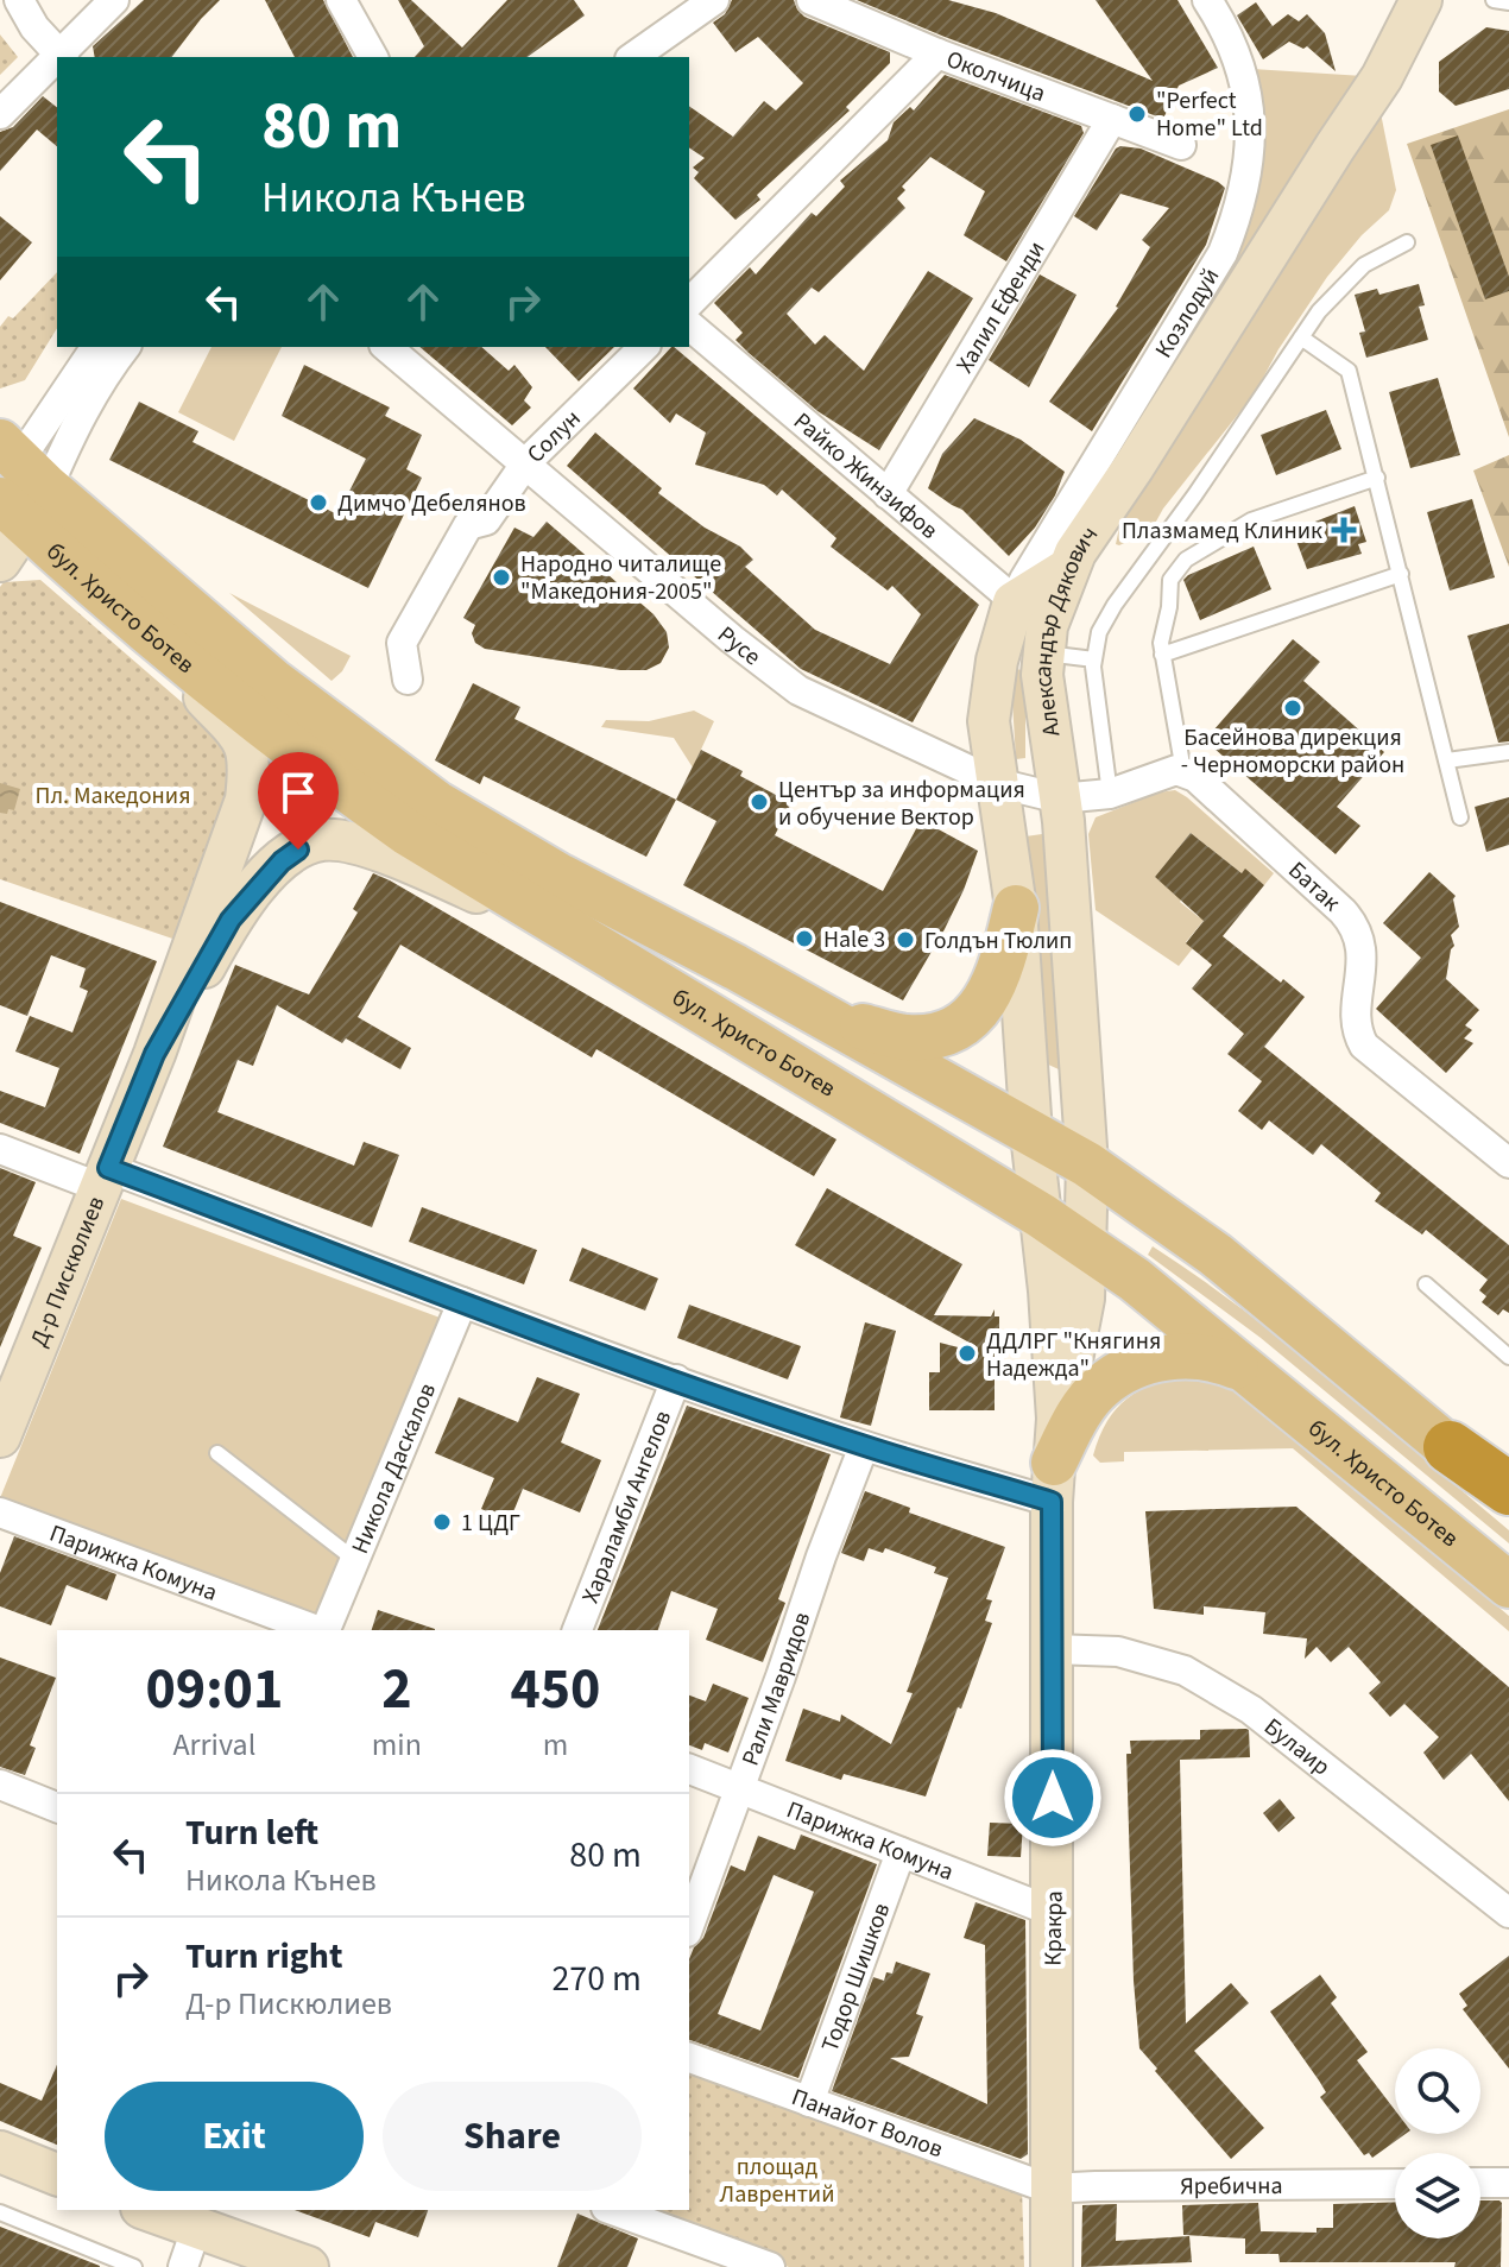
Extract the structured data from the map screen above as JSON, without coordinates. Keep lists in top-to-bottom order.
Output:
{
  "streets": {
    "main road": ["бул. Христо Ботев"],
    "street": [
      "Околчица",
      "Халил Ефенди",
      "Козлодуй",
      "Солун",
      "Райко Жинзифов",
      "Александър Дякович",
      "Русе",
      "Батак",
      "Д-р Пискюлиев",
      "Никола Даскалов",
      "Хараламби Ангелов",
      "Парижка Комуна",
      "Рали Мавридов",
      "Булаир",
      "Кракра",
      "Тодор Шишков",
      "Панайот Волов",
      "Яребична"
    ]
  },
  "crossings": [
    ["Околчица", "Халил Ефенди"],
    ["Халил Ефенди", "Райко Жинзифов"],
    ["Козлодуй", "Райко Жинзифов"],
    ["Солун", "Русе"],
    ["Райко Жинзифов", "Александър Дякович"],
    ["бул. Христо Ботев", "Александър Дякович"],
    ["бул. Христо Ботев", "Д-р Пискюлиев"],
    ["бул. Христо Ботев", "Кракра"],
    ["Александър Дякович", "Кракра"],
    ["Парижка Комуна", "Рали Мавридов"],
    ["Парижка Комуна", "Кракра"],
    ["Парижка Комуна", "Тодор Шишков"],
    ["Булаир", "Кракра"],
    ["Кракра", "Панайот Волов"],
    ["Кракра", "Яребична"],
    ["Тодор Шишков", "Панайот Волов"],
    ["Панайот Волов", "Яребична"]
  ],
  "parks": ["Пл. Македония", "площад Лаврентий"],
  "places": {
    "other": [
      "\"Perfect Home\" Ltd",
      "Димчо Дебелянов",
      "Народно читалище \"Македония-2005\"",
      "Басейнова дирекция - Черноморски район",
      "Център за информация и обучение Вектор",
      "Hale 3",
      "Голдън Тюлип",
      "ДДЛРГ \"Княгиня Надежда\"",
      "1 ЦДГ"
    ],
    "health": ["Плазмамед Клиник"]
  },
  "page": {
    "turn": ["80 m", "Никола Кънев"],
    "eta": [
      "09:01",
      "Arrival",
      "2",
      "min",
      "450",
      "m"
    ],
    "list": [
      {
        "name": "Turn left",
        "note": "Никола Кънев",
        "value": "80 m"
      },
      {
        "name": "Turn right",
        "note": "Д-р Пискюлиев",
        "value": "270 m"
      }
    ],
    "buttons": ["Exit", "Share"]
  }
}
